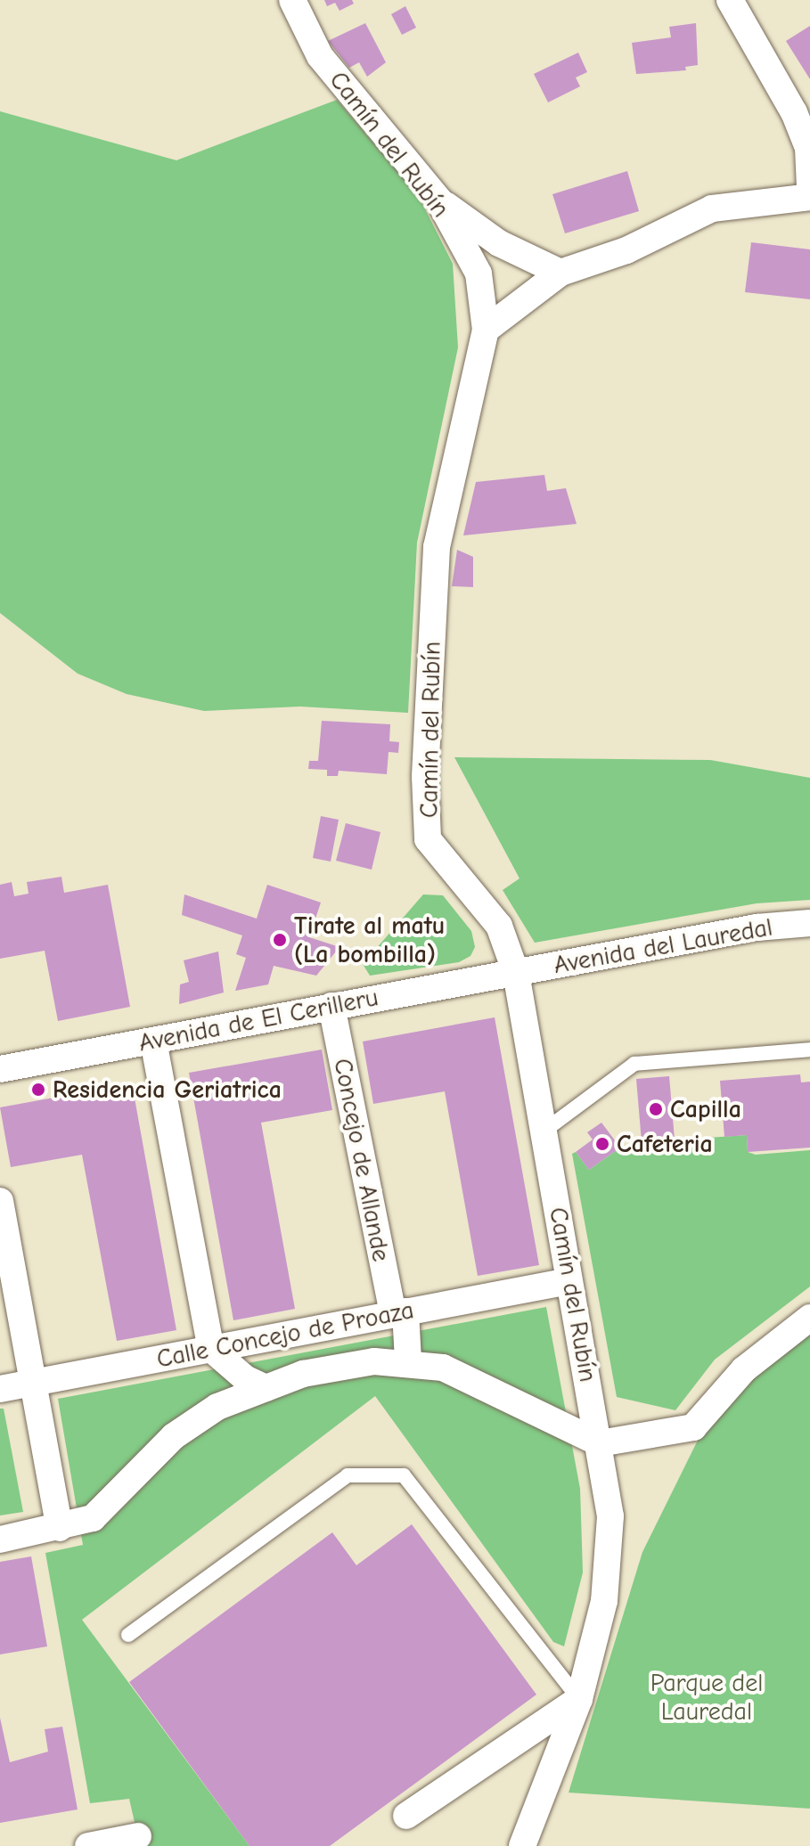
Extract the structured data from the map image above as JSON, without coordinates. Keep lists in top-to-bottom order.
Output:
{
  "streets": {
    "street": [
      "Camín del Rubín",
      "Avenida del Lauredal",
      "Avenida de El Cerilleru",
      "Concejo de Allande",
      "Calle Concejo de Proaza"
    ]
  },
  "crossings": [
    ["Camín del Rubín", "Avenida del Lauredal"],
    ["Camín del Rubín", "Avenida de El Cerilleru"],
    ["Camín del Rubín", "Calle Concejo de Proaza"],
    ["Avenida del Lauredal", "Avenida de El Cerilleru"],
    ["Avenida de El Cerilleru", "Concejo de Allande"],
    ["Concejo de Allande", "Calle Concejo de Proaza"]
  ],
  "parks": ["Parque del Lauredal"],
  "places": [
    "Tirate al matu (La bombilla)",
    "Residencia Geriatrica",
    "Capilla",
    "Cafeteria"
  ]
}
